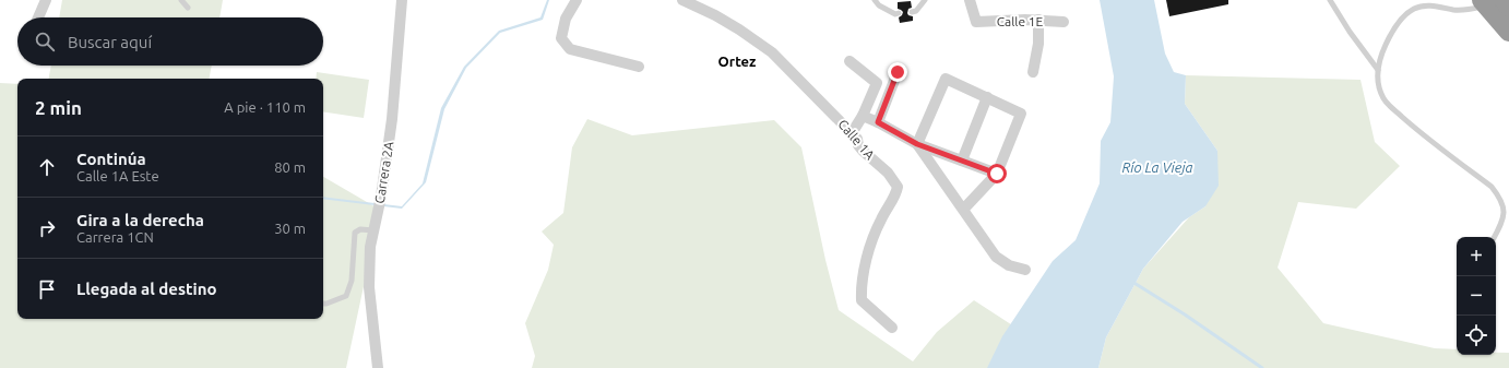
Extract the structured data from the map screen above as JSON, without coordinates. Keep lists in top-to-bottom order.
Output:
{
  "streets": {
    "street": ["Calle 1E", "Calle 1A", "Carrera 2A"]
  },
  "districts": ["Ortez"],
  "water": ["Río La Vieja"],
  "page": {
    "search": "Buscar aquí",
    "heading": ["2 min", "A pie · 110 m"],
    "list": [
      ["Continúa", "Calle 1A Este", "80 m"],
      ["Gira a la derecha", "Carrera 1CN", "30 m"],
      "Llegada al destino"
    ],
    "map_buttons": ["+", "−"]
  }
}
